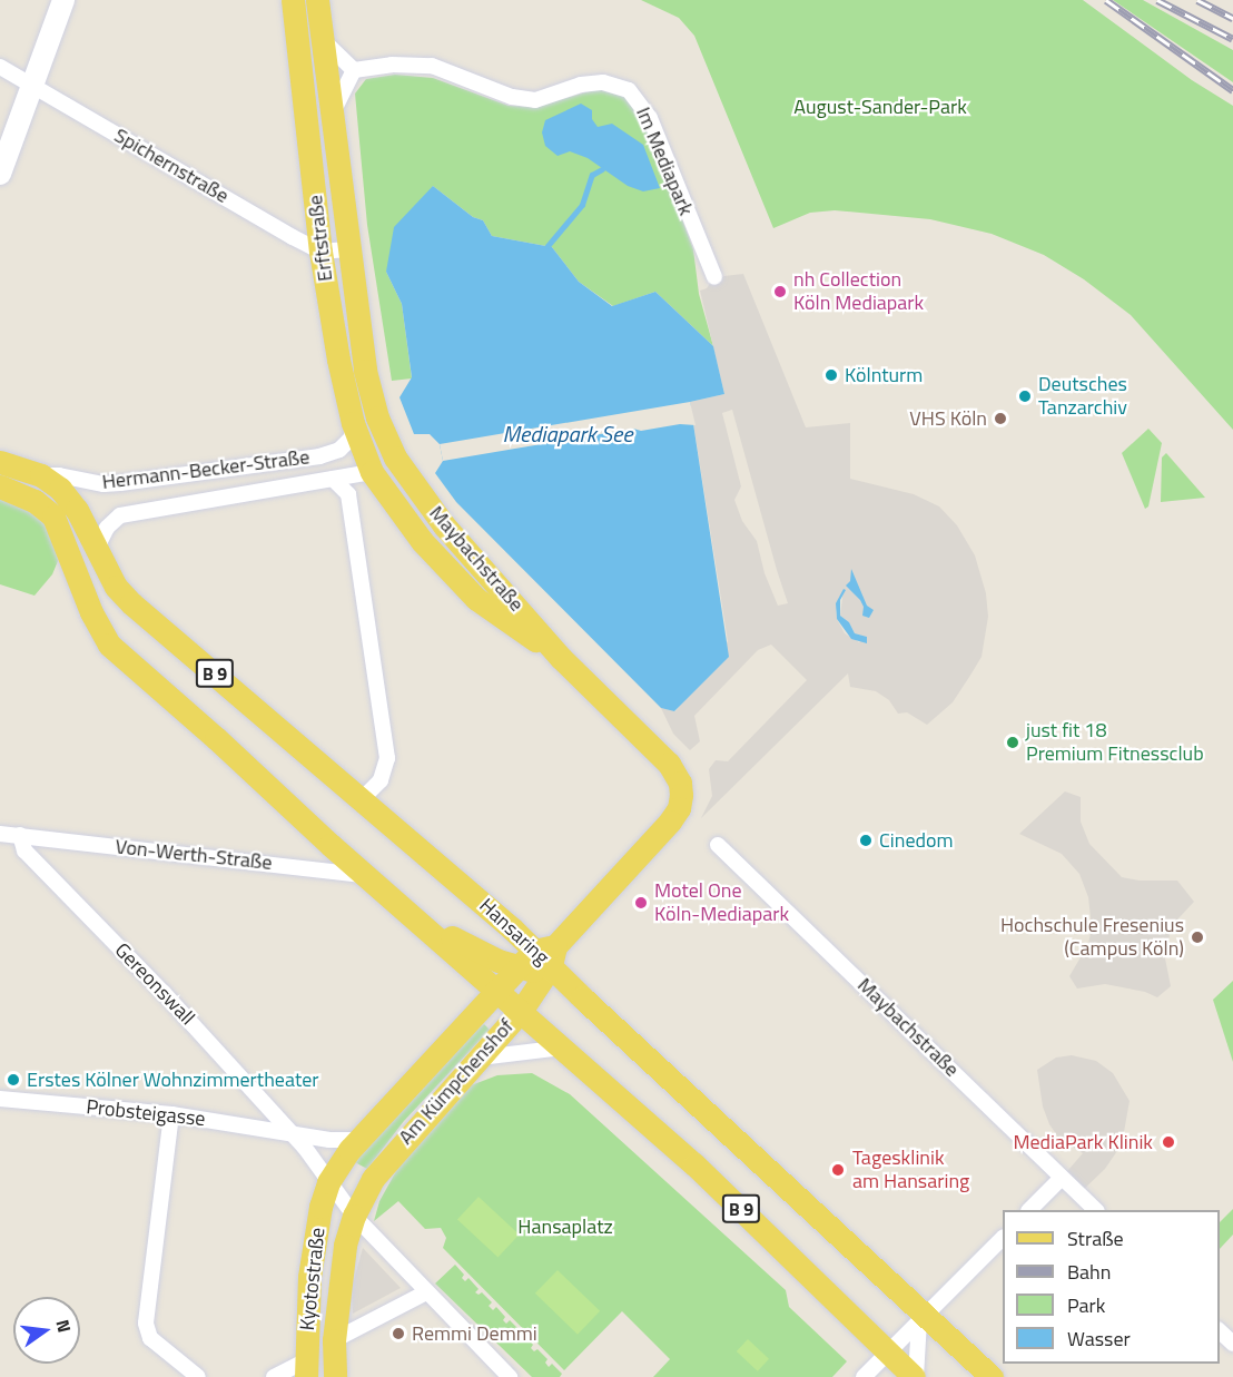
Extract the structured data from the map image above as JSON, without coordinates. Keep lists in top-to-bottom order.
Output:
{
  "streets": {
    "main road": [
      "Erftstraße",
      "Maybachstraße",
      "B 9",
      "Hansaring",
      "Am Kümpchenshof",
      "Kyotostraße"
    ],
    "street": [
      "Im Mediapark",
      "Spichernstraße",
      "Hermann-Becker-Straße",
      "Von-Werth-Straße",
      "Gereonswall",
      "Probsteigasse"
    ]
  },
  "crossings": [
    ["Spichernstraße", "Erftstraße"],
    ["Erftstraße", "Hermann-Becker-Straße"],
    ["Erftstraße", "Maybachstraße"],
    ["Hermann-Becker-Straße", "Maybachstraße"],
    ["Hermann-Becker-Straße", "B 9"],
    ["Hermann-Becker-Straße", "Hansaring"],
    ["Maybachstraße", "Am Kümpchenshof"],
    ["B 9", "Von-Werth-Straße"],
    ["B 9", "Hansaring"],
    ["B 9", "Am Kümpchenshof"],
    ["Von-Werth-Straße", "Gereonswall"],
    ["Hansaring", "Am Kümpchenshof"],
    ["Gereonswall", "Am Kümpchenshof"],
    ["Gereonswall", "Probsteigasse"],
    ["Gereonswall", "Kyotostraße"],
    ["Am Kümpchenshof", "Kyotostraße"]
  ],
  "water": ["Mediapark See"],
  "parks": ["August-Sander-Park", "Hansaplatz"],
  "places": [
    "nh Collection Köln Mediapark",
    "Kölnturm",
    "Deutsches Tanzarchiv",
    "VHS Köln",
    "just fit 18 Premium Fitnessclub",
    "Cinedom",
    "Motel One Köln-Mediapark",
    "Hochschule Fresenius (Campus Köln)",
    "Erstes Kölner Wohnzimmertheater",
    "MediaPark Klinik",
    "Tagesklinik am Hansaring",
    "Remmi Demmi"
  ],
  "legend": [
    "Straße",
    "Bahn",
    "Park",
    "Wasser"
  ],
  "north": "right"
}
